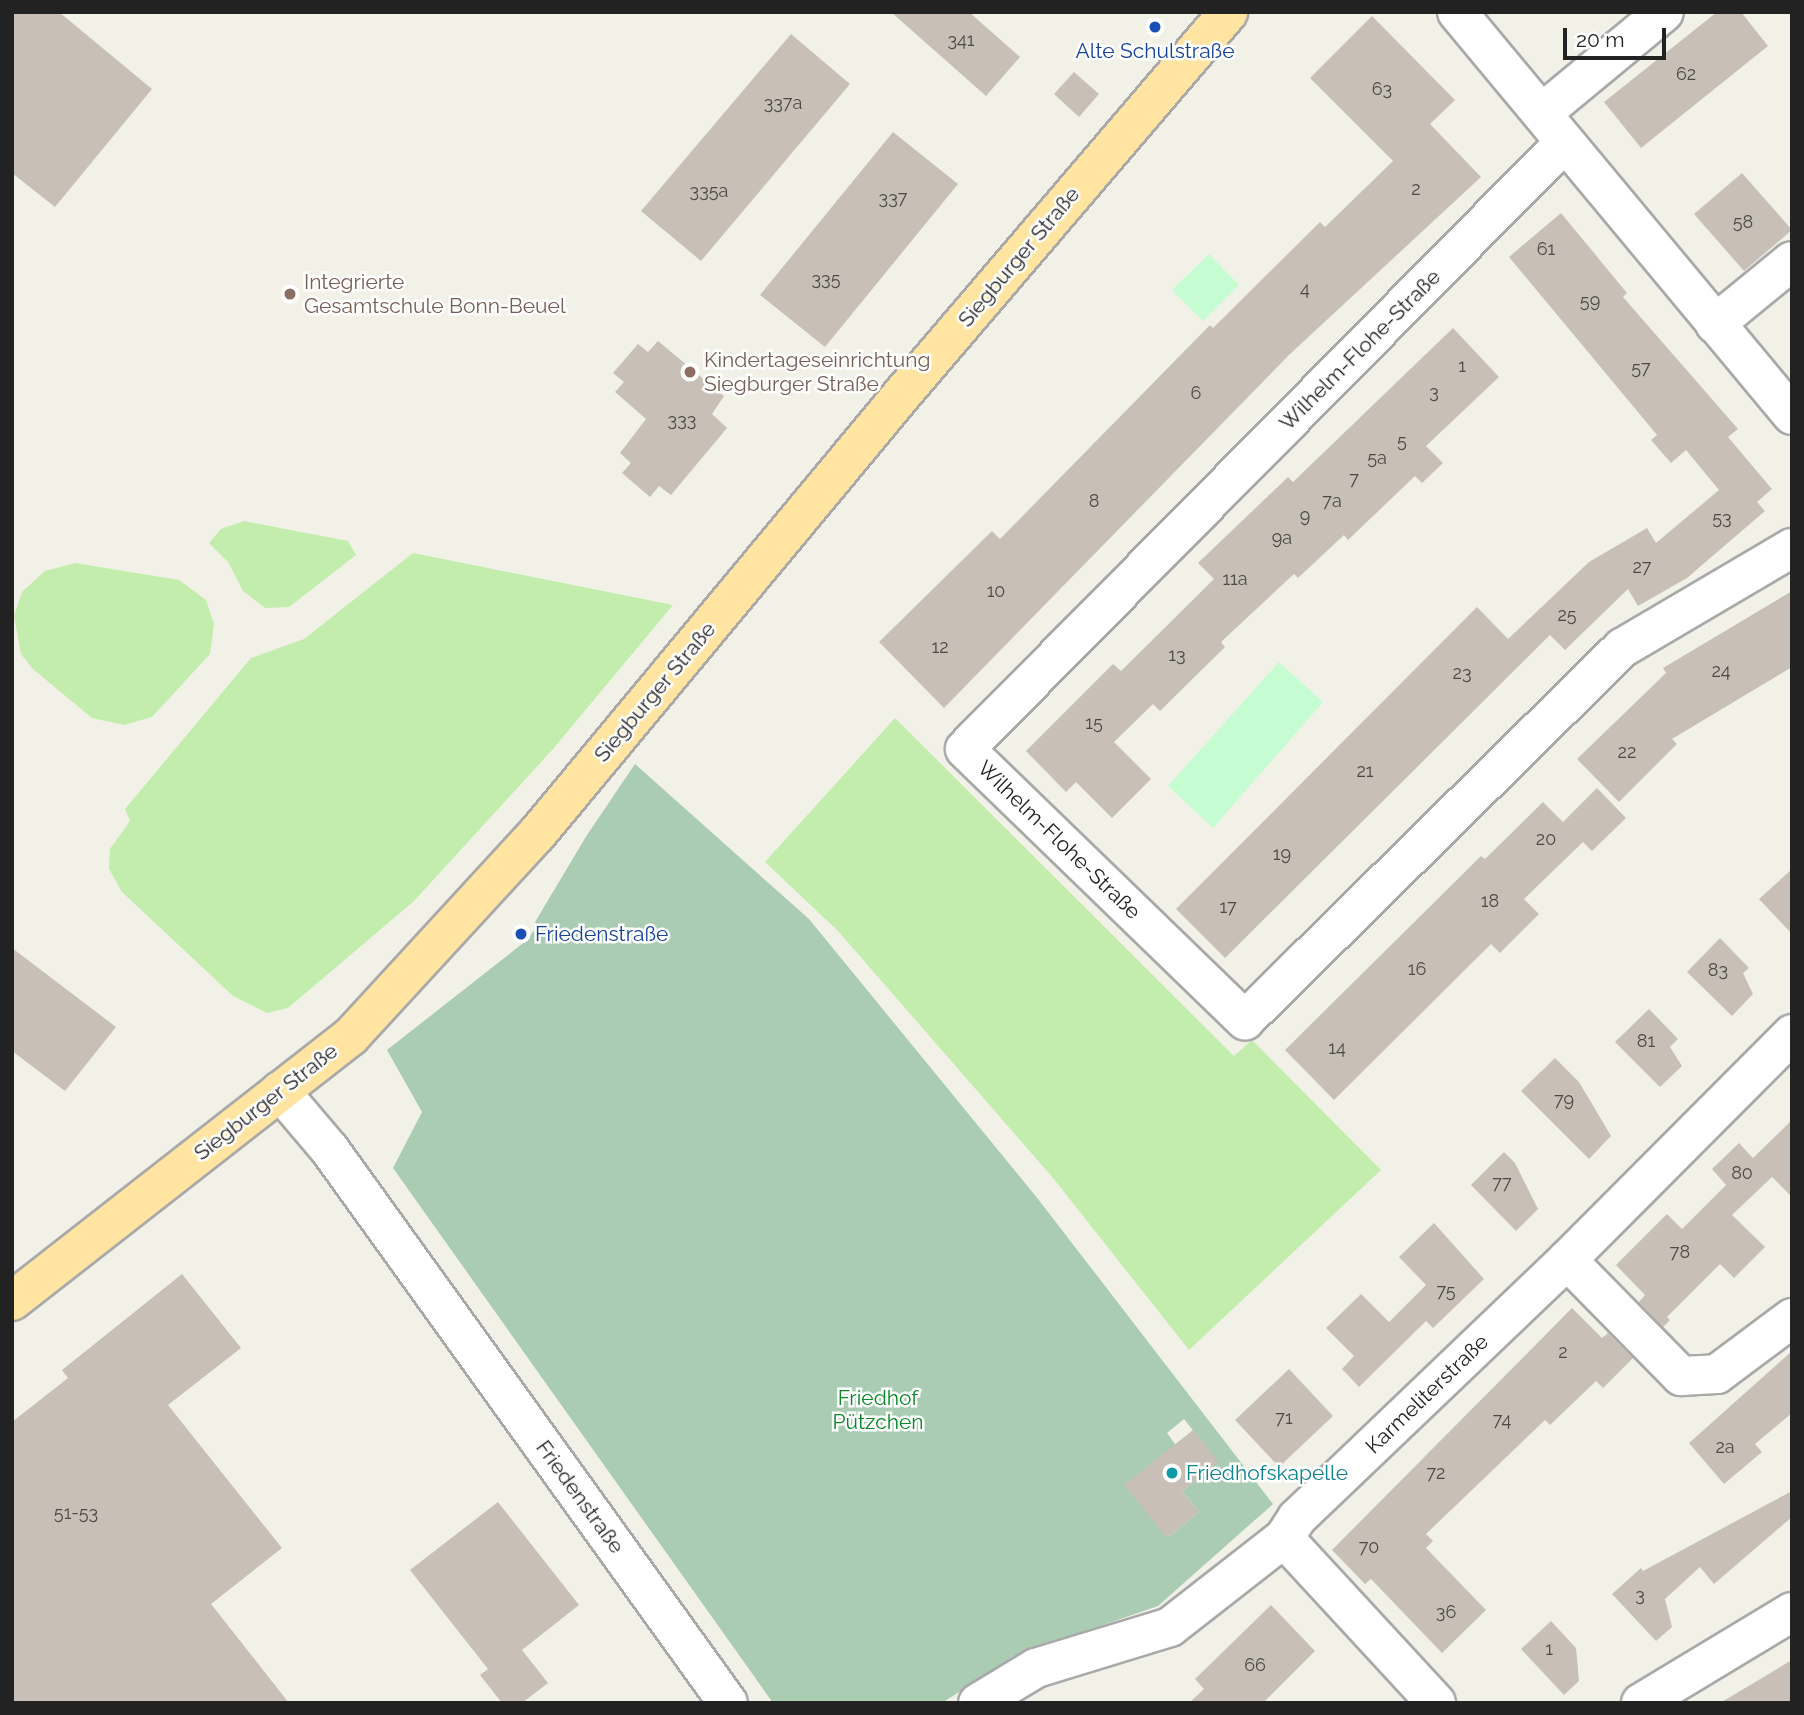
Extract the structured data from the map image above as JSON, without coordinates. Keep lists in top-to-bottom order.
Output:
{
  "streets": {
    "main road": ["Siegburger Straße"],
    "street": ["Wilhelm-Flohe-Straße", "Karmeliterstraße", "Friedenstraße"]
  },
  "crossings": [
    ["Siegburger Straße", "Friedenstraße"]
  ],
  "parks": ["Friedhof Pützchen"],
  "places": [
    "Alte Schulstraße",
    "Integrierte Gesamtschule Bonn-Beuel",
    "Kindertageseinrichtung Siegburger Straße",
    "Friedenstraße",
    "Friedhofskapelle"
  ],
  "house_numbers": [
    "341",
    "62",
    "63",
    "337a",
    "2",
    "335a",
    "337",
    "58",
    "61",
    "335",
    "4",
    "59",
    "1",
    "57",
    "3",
    "6",
    "333",
    "5",
    "5a",
    "7",
    "8",
    "7a",
    "9",
    "53",
    "9a",
    "27",
    "11a",
    "10",
    "25",
    "12",
    "13",
    "24",
    "23",
    "15",
    "22",
    "21",
    "20",
    "19",
    "18",
    "17",
    "16",
    "83",
    "81",
    "14",
    "79",
    "80",
    "77",
    "78",
    "75",
    "2",
    "71",
    "74",
    "2a",
    "72",
    "51-53",
    "70",
    "3",
    "36",
    "1",
    "66"
  ],
  "scale_bar": "20 m"
}
